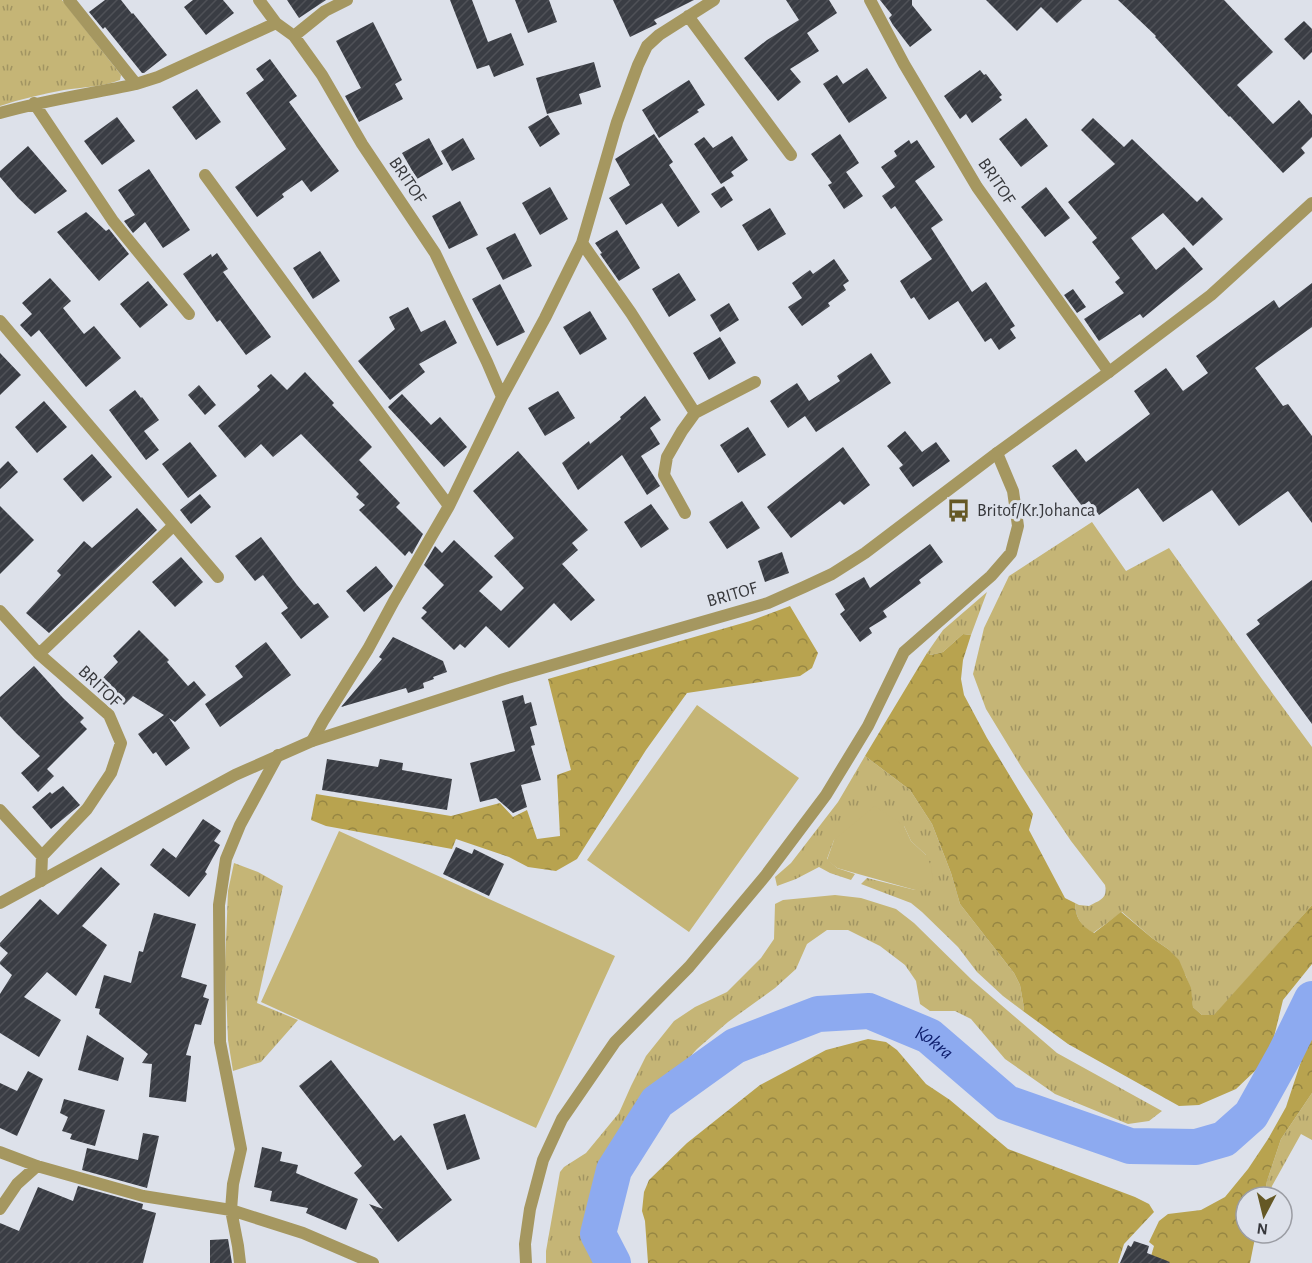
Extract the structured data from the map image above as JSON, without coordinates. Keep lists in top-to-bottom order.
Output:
{
  "streets": {
    "street": ["BRITOF"]
  },
  "water": ["Kokra"],
  "places": {
    "bus stop": ["Britof/Kr.Johanca"]
  },
  "north": "bottom"
}
